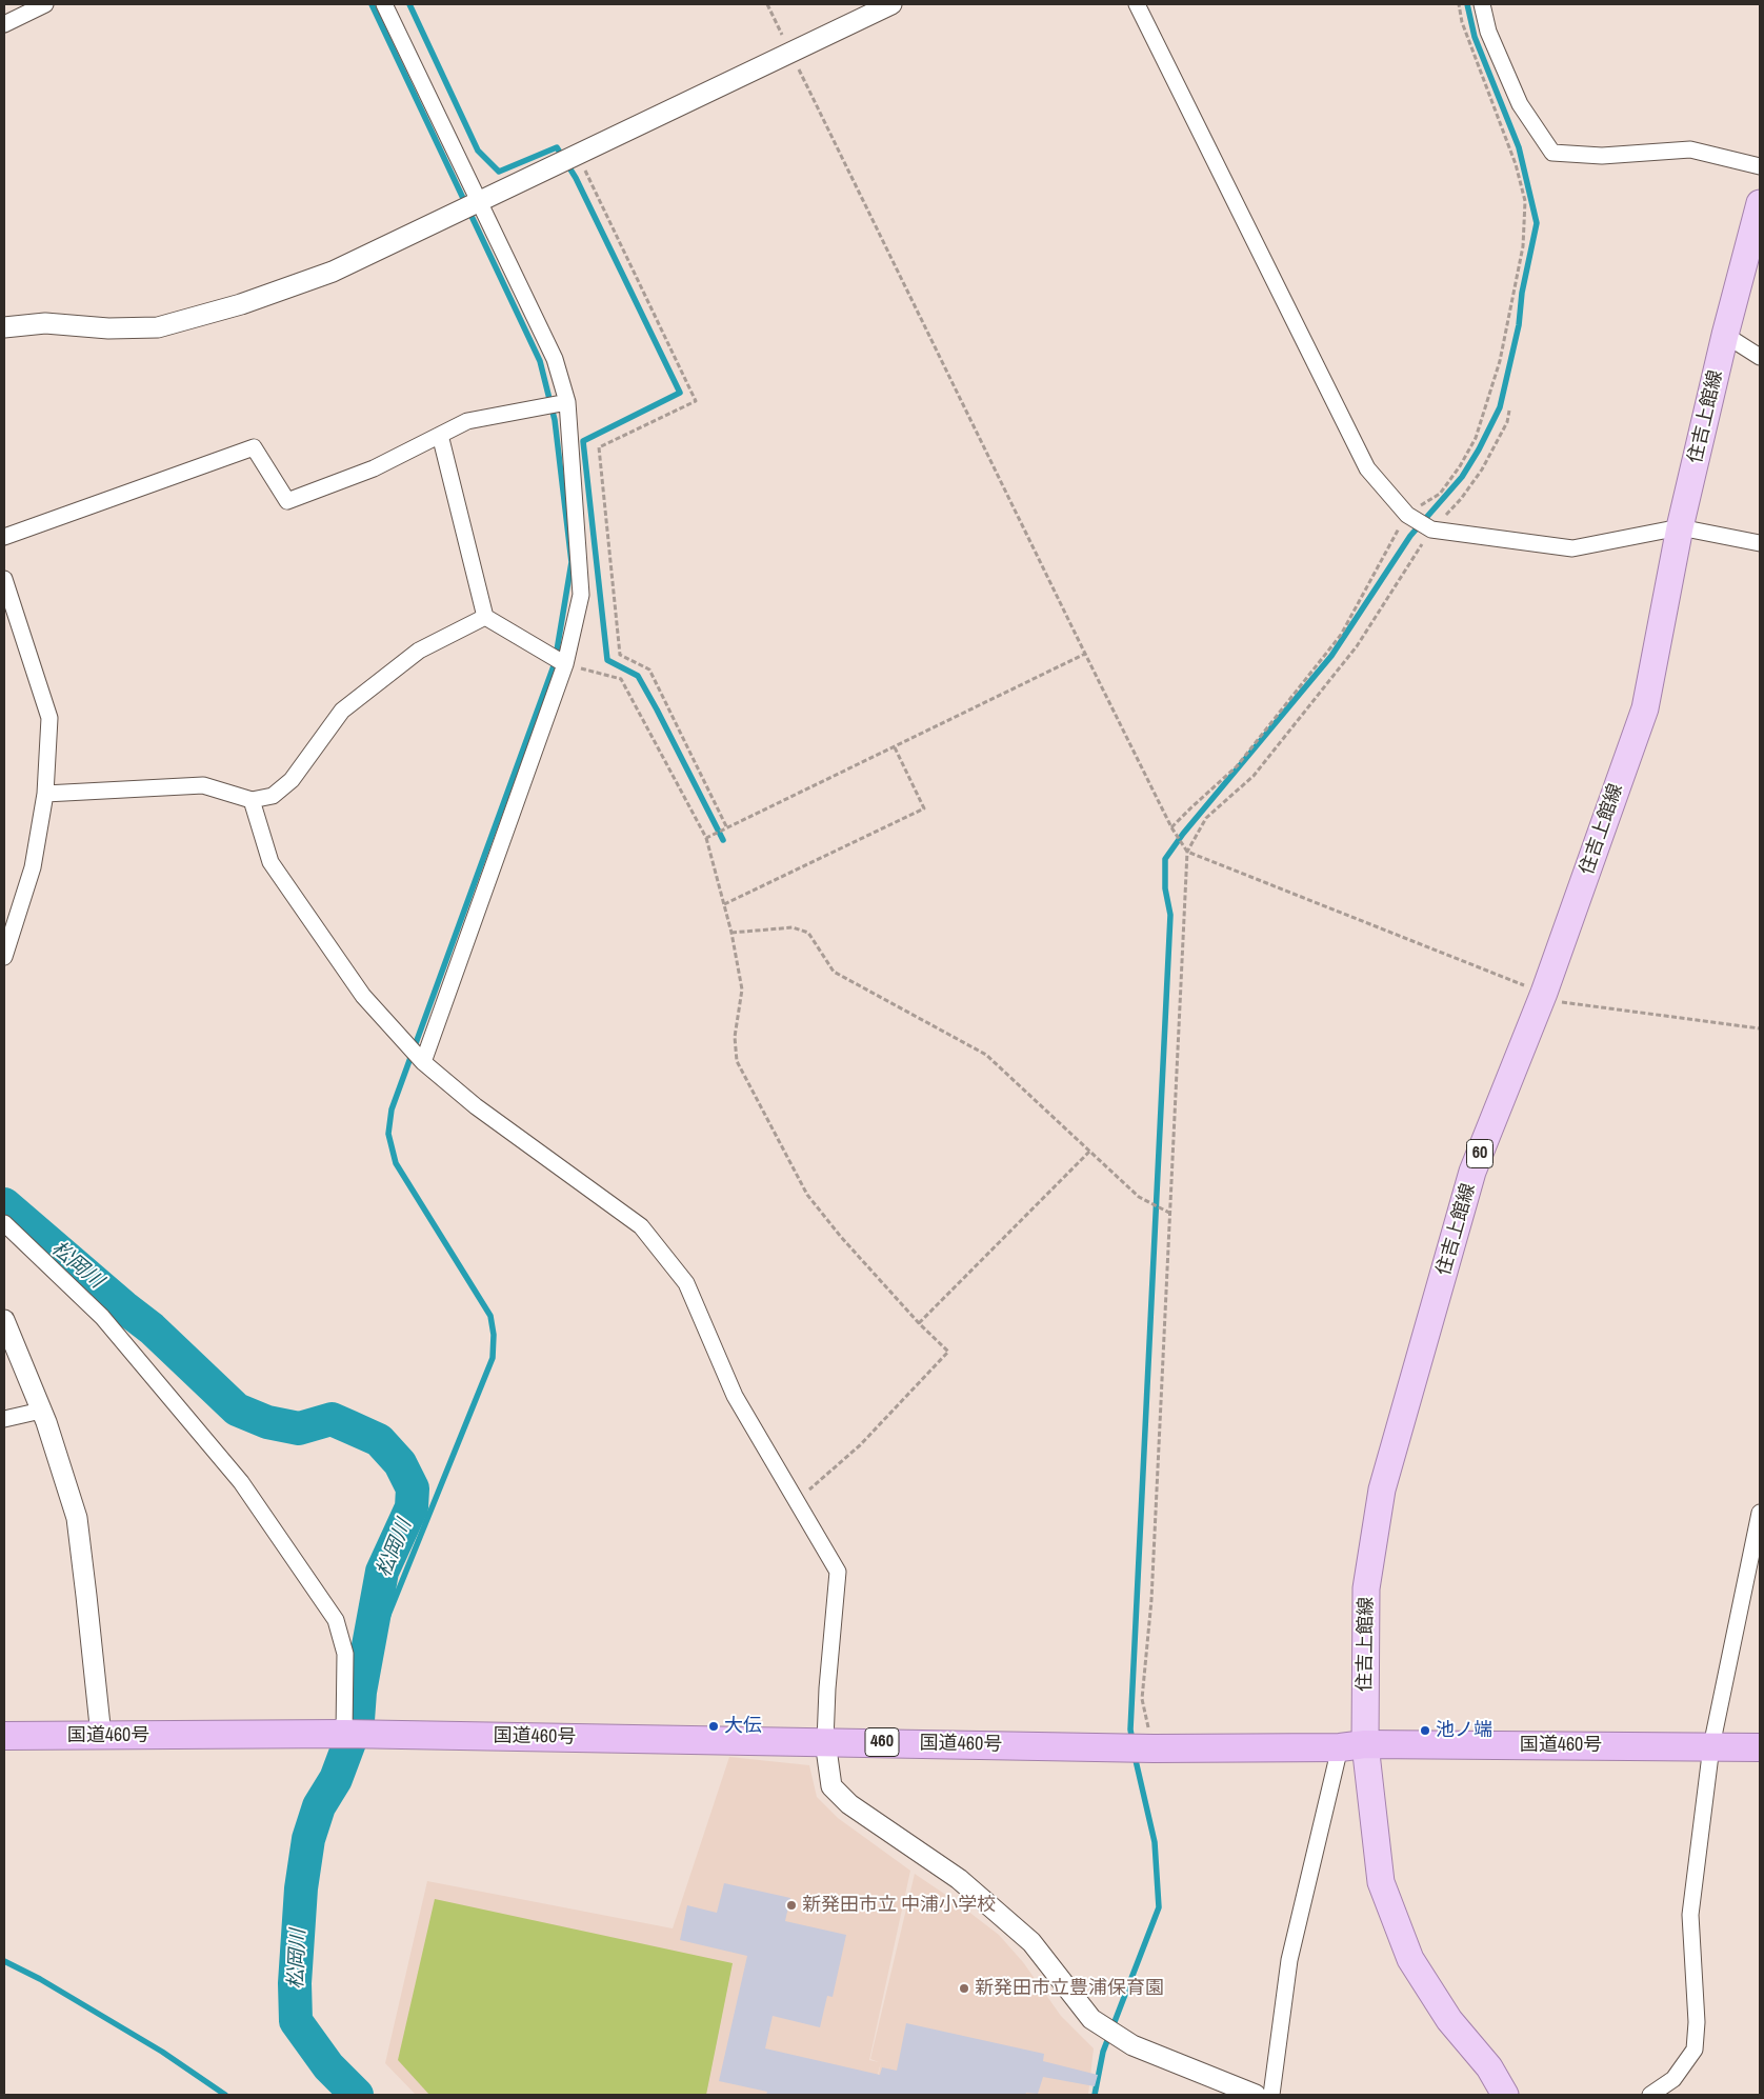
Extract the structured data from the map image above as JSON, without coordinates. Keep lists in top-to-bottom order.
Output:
{
  "streets": {
    "highway": ["国道460号", "460"],
    "main road": ["住吉上館線", "60"]
  },
  "crossings": [
    ["住吉上館線", "国道460号"]
  ],
  "water": ["松岡川"],
  "places": [
    "大伝",
    "池ノ端",
    "新発田市立 中浦小学校",
    "新発田市立豊浦保育園"
  ]
}
